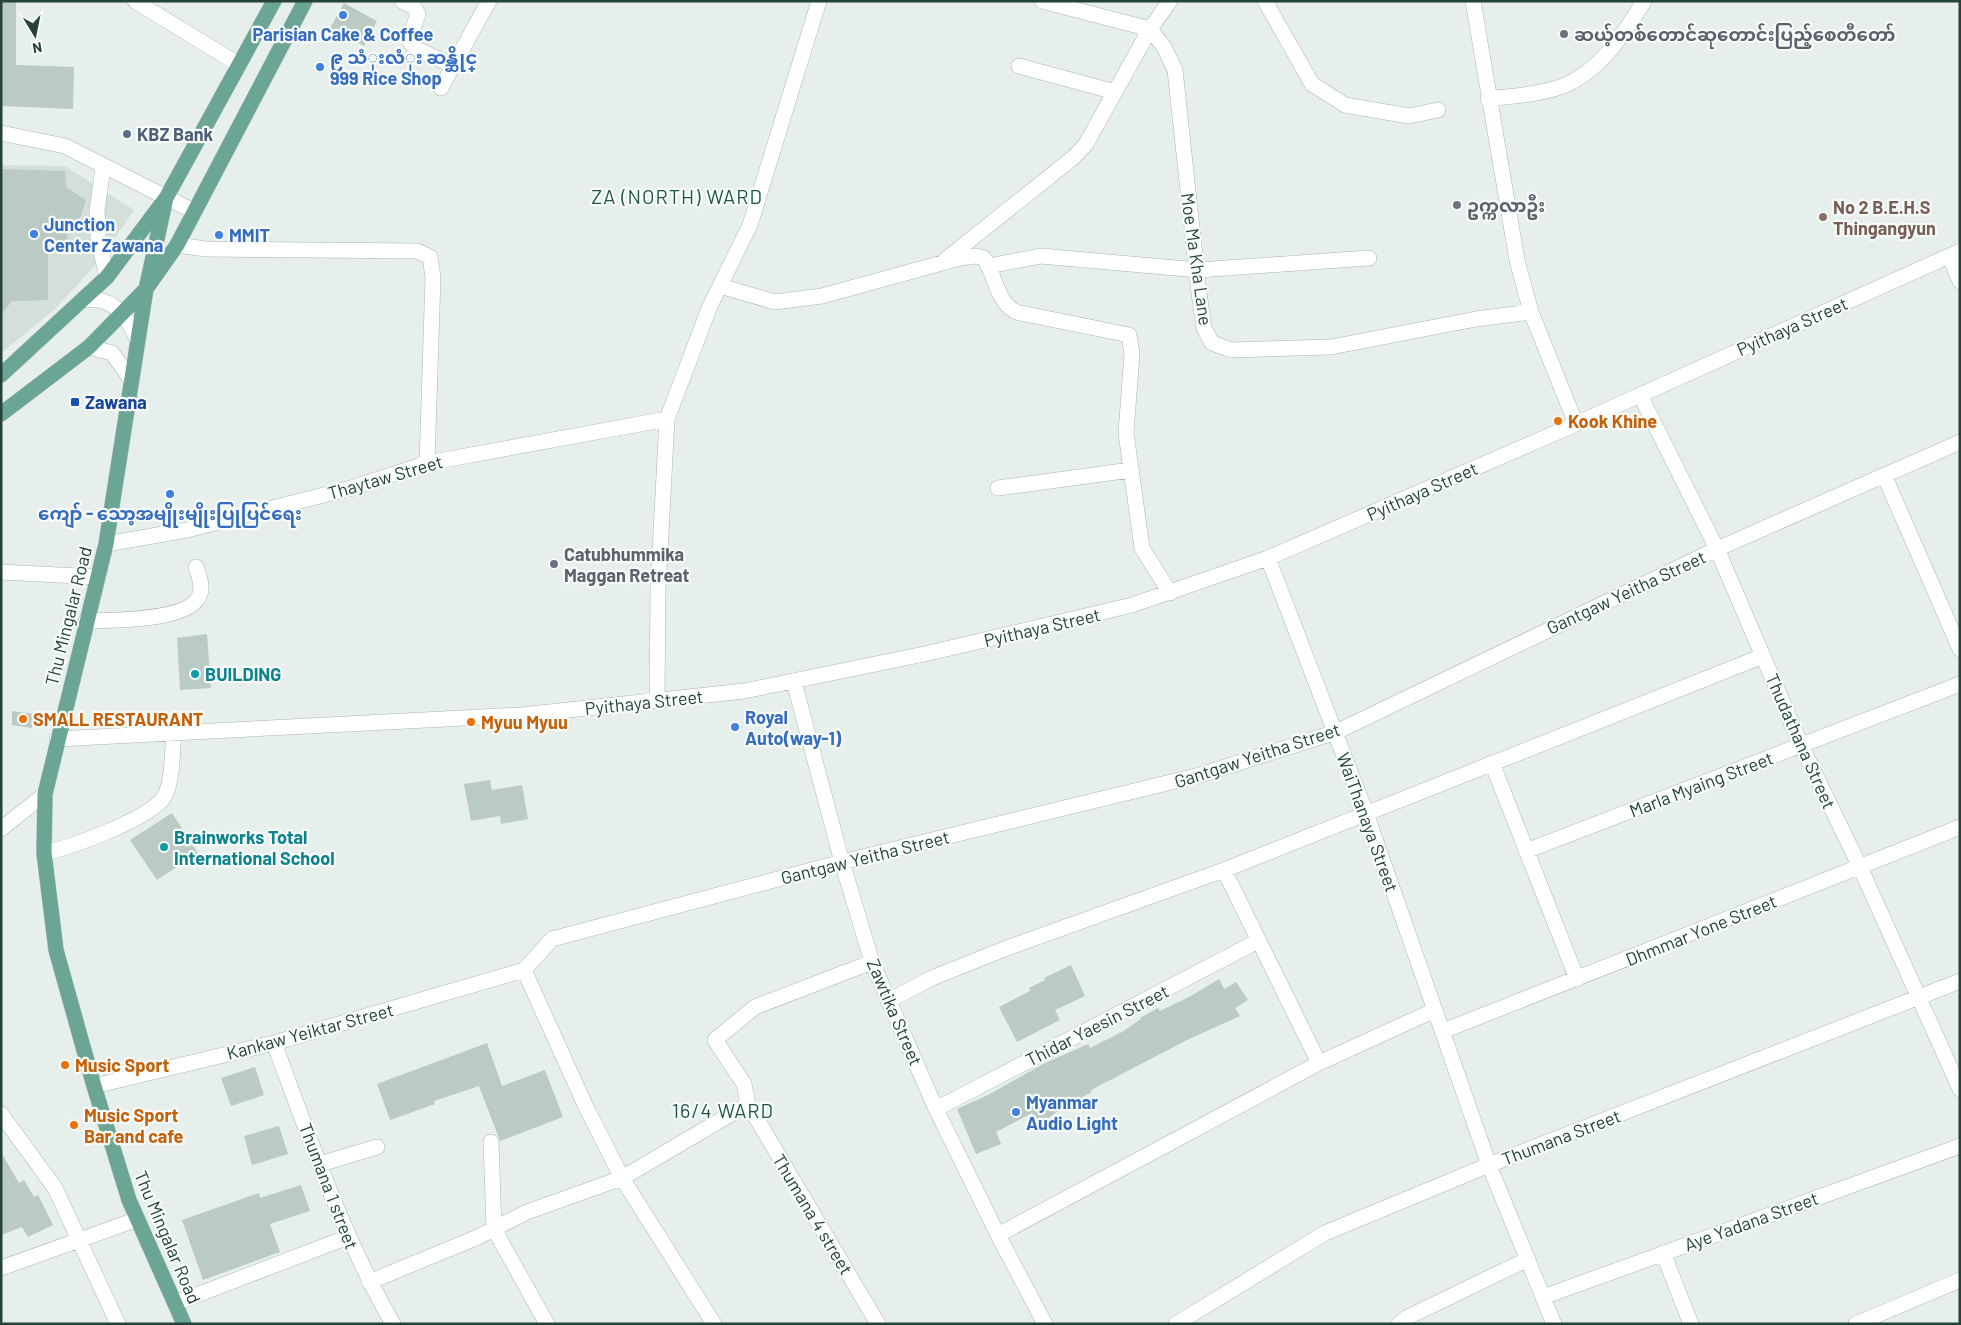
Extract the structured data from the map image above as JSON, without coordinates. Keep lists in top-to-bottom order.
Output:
{
  "streets": {
    "main road": ["Thu Mingalar Road"],
    "street": [
      "Moe Ma Kha Lane",
      "Pyithaya Street",
      "Thaytaw Street",
      "Gantgaw Yeitha Street",
      "Thudathana Street",
      "Marla Myaing Street",
      "WaiThanaya Street",
      "Dhmmar Yone Street",
      "Zawtika Street",
      "Thidar Yaesin Street",
      "Kankaw Yeiktar Street",
      "Thumana Street",
      "Thumana 1 street",
      "Thumana 4 street",
      "Aye Yadana Street"
    ]
  },
  "crossings": [
    ["Pyithaya Street", "Thu Mingalar Road"],
    ["Pyithaya Street", "Thudathana Street"],
    ["Pyithaya Street", "WaiThanaya Street"],
    ["Pyithaya Street", "Zawtika Street"],
    ["Thaytaw Street", "Thu Mingalar Road"],
    ["Gantgaw Yeitha Street", "Thudathana Street"],
    ["Gantgaw Yeitha Street", "WaiThanaya Street"],
    ["Gantgaw Yeitha Street", "Zawtika Street"],
    ["Gantgaw Yeitha Street", "Kankaw Yeiktar Street"],
    ["Thu Mingalar Road", "Kankaw Yeiktar Street"],
    ["Thudathana Street", "Marla Myaing Street"],
    ["Thudathana Street", "Dhmmar Yone Street"],
    ["Thudathana Street", "Thumana Street"],
    ["WaiThanaya Street", "Dhmmar Yone Street"],
    ["WaiThanaya Street", "Thumana Street"],
    ["WaiThanaya Street", "Aye Yadana Street"],
    ["Zawtika Street", "Thidar Yaesin Street"],
    ["Zawtika Street", "Thumana 4 street"],
    ["Kankaw Yeiktar Street", "Thumana 1 street"]
  ],
  "districts": ["ZA (NORTH) WARD", "16/4 WARD"],
  "places": {
    "other": [
      "Parisian Cake & Coffee",
      "ဆယ့်တစ်တောင်ဆုတောင်းပြည့်စေတီတော်",
      "၉ သံုးလံုး ဆန္ဆိုင္ 999 Rice Shop",
      "KBZ Bank",
      "ဥက္ကလာဦး",
      "No 2 B.E.H.S Thingangyun",
      "Junction Center Zawana",
      "MMIT",
      "Kook Khine",
      "ကျော် - သော့အမျိုးမျိုးပြုပြင်ရေး",
      "Catubhummika Maggan Retreat",
      "BUILDING",
      "SMALL RESTAURANT",
      "Myuu Myuu",
      "Royal Auto(way-1)",
      "Brainworks Total International School",
      "Music Sport",
      "Myanmar Audio Light",
      "Music Sport Bar and cafe"
    ],
    "transit": ["Zawana"]
  },
  "north": "bottom"
}
